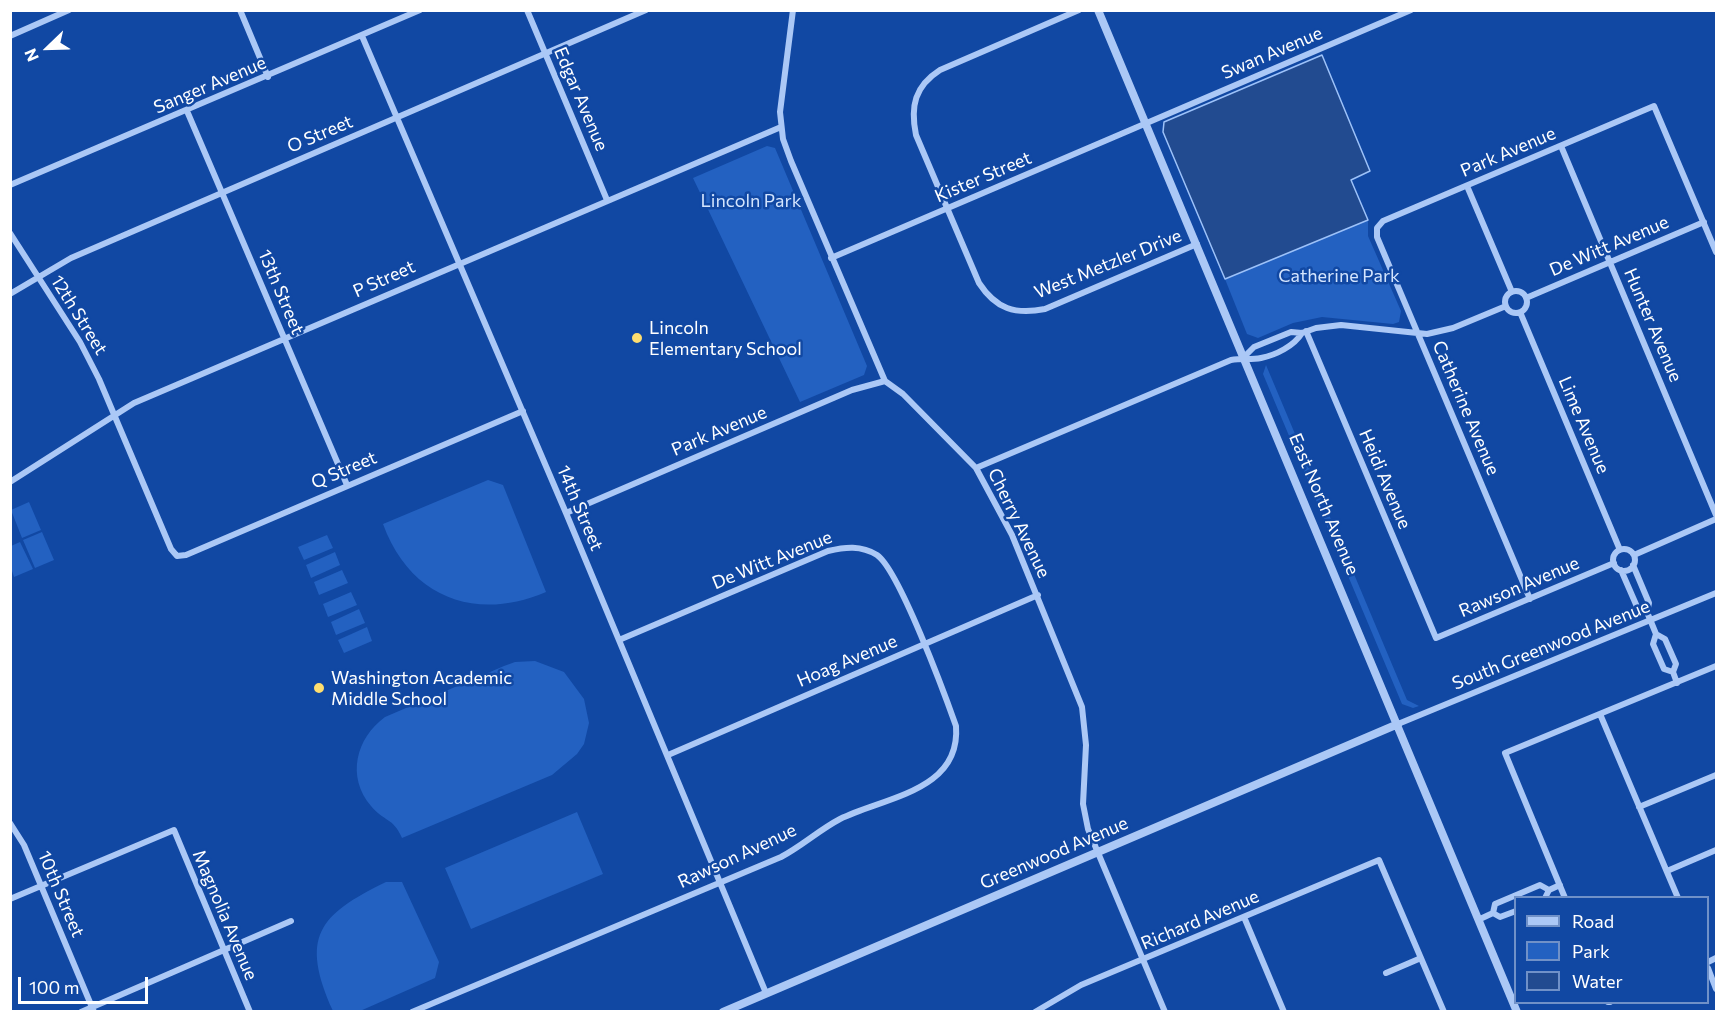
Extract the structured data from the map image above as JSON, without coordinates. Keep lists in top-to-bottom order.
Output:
{
  "streets": {
    "street": [
      "Swan Avenue",
      "Sanger Avenue",
      "Edgar Avenue",
      "O Street",
      "Park Avenue",
      "Kister Street",
      "De Witt Avenue",
      "West Metzler Drive",
      "P Street",
      "13th Street",
      "12th Street",
      "Hunter Avenue",
      "Catherine Avenue",
      "Lime Avenue",
      "Q Street",
      "Heidi Avenue",
      "East North Avenue",
      "14th Street",
      "Cherry Avenue",
      "Rawson Avenue",
      "South Greenwood Avenue",
      "Hoag Avenue",
      "Greenwood Avenue",
      "10th Street",
      "Magnolia Avenue",
      "Richard Avenue"
    ]
  },
  "crossings": [
    ["Swan Avenue", "Kister Street"],
    ["Swan Avenue", "East North Avenue"],
    ["Sanger Avenue", "13th Street"],
    ["Sanger Avenue", "14th Street"],
    ["Edgar Avenue", "O Street"],
    ["Edgar Avenue", "P Street"],
    ["O Street", "13th Street"],
    ["O Street", "12th Street"],
    ["O Street", "14th Street"],
    ["Park Avenue", "De Witt Avenue"],
    ["Park Avenue", "Hunter Avenue"],
    ["Park Avenue", "Catherine Avenue"],
    ["Park Avenue", "14th Street"],
    ["Park Avenue", "Cherry Avenue"],
    ["Kister Street", "West Metzler Drive"],
    ["Kister Street", "East North Avenue"],
    ["Kister Street", "Cherry Avenue"],
    ["De Witt Avenue", "Hunter Avenue"],
    ["De Witt Avenue", "Lime Avenue"],
    ["De Witt Avenue", "14th Street"],
    ["De Witt Avenue", "Rawson Avenue"],
    ["De Witt Avenue", "Hoag Avenue"],
    ["West Metzler Drive", "East North Avenue"],
    ["P Street", "13th Street"],
    ["P Street", "12th Street"],
    ["P Street", "14th Street"],
    ["P Street", "Cherry Avenue"],
    ["13th Street", "Q Street"],
    ["12th Street", "Q Street"],
    ["Catherine Avenue", "Rawson Avenue"],
    ["Lime Avenue", "Rawson Avenue"],
    ["Q Street", "14th Street"],
    ["Heidi Avenue", "Rawson Avenue"],
    ["East North Avenue", "South Greenwood Avenue"],
    ["East North Avenue", "Greenwood Avenue"],
    ["14th Street", "Rawson Avenue"],
    ["14th Street", "Hoag Avenue"],
    ["14th Street", "Greenwood Avenue"],
    ["Cherry Avenue", "Hoag Avenue"],
    ["Cherry Avenue", "Greenwood Avenue"],
    ["Cherry Avenue", "Richard Avenue"],
    ["Rawson Avenue", "Hoag Avenue"],
    ["South Greenwood Avenue", "Greenwood Avenue"],
    ["10th Street", "Magnolia Avenue"]
  ],
  "parks": ["Lincoln Park", "Catherine Park"],
  "places": ["Lincoln Elementary School", "Washington Academic Middle School"],
  "legend": ["Road", "Park", "Water"],
  "scale_bar": "100 m",
  "north": "bottom left"
}
